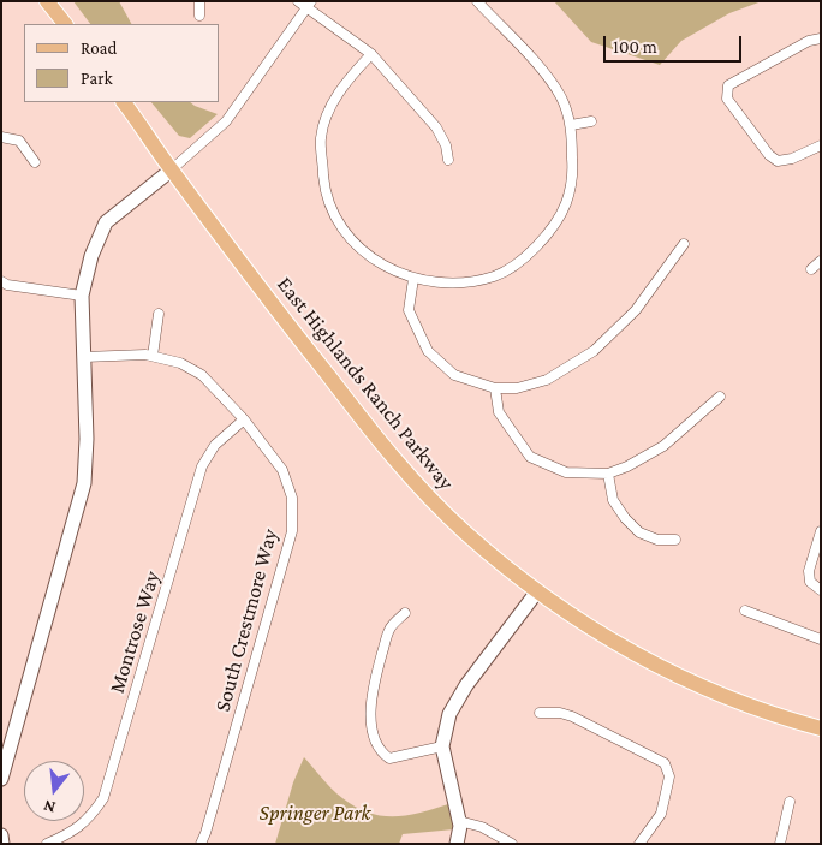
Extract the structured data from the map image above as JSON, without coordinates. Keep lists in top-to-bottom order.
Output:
{
  "streets": {
    "main road": ["East Highlands Ranch Parkway"],
    "street": ["South Crestmore Way", "Montrose Way"]
  },
  "crossings": [
    ["South Crestmore Way", "Montrose Way"]
  ],
  "parks": ["Springer Park"],
  "legend": ["Road", "Park"],
  "scale_bar": "100 m",
  "north": "bottom"
}
